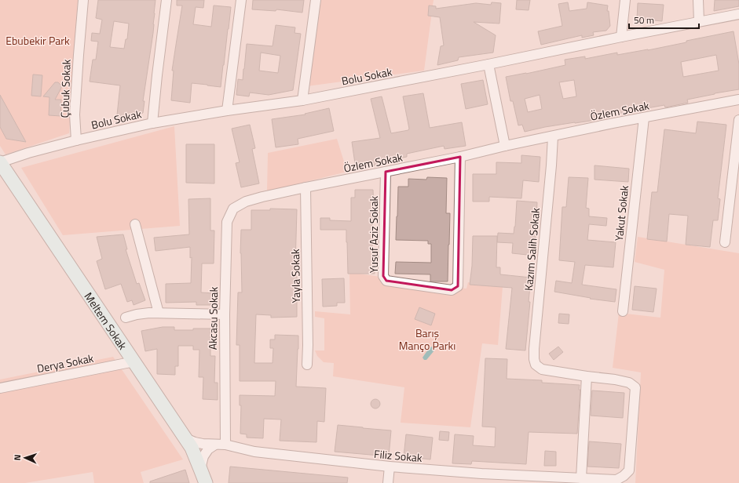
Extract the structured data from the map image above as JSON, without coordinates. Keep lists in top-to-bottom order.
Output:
{
  "streets": {
    "main road": ["Meltem Sokak"],
    "street": [
      "Bolu Sokak",
      "Çubuk Sokak",
      "Özlem Sokak",
      "Yakut Sokak",
      "Yusuf Aziz Sokak",
      "Kazım Salih Sokak",
      "Yayla Sokak",
      "Akcasu Sokak",
      "Derya Sokak",
      "Filiz Sokak"
    ]
  },
  "crossings": [
    ["Bolu Sokak", "Çubuk Sokak"],
    ["Bolu Sokak", "Meltem Sokak"],
    ["Özlem Sokak", "Yakut Sokak"],
    ["Özlem Sokak", "Yusuf Aziz Sokak"],
    ["Özlem Sokak", "Kazım Salih Sokak"],
    ["Özlem Sokak", "Yayla Sokak"],
    ["Özlem Sokak", "Akcasu Sokak"],
    ["Kazım Salih Sokak", "Filiz Sokak"],
    ["Akcasu Sokak", "Filiz Sokak"],
    ["Meltem Sokak", "Derya Sokak"],
    ["Meltem Sokak", "Filiz Sokak"]
  ],
  "parks": ["Ebubekir Park", "Barış Manço Parkı"],
  "scale_bar": "50 m",
  "north": "left"
}
